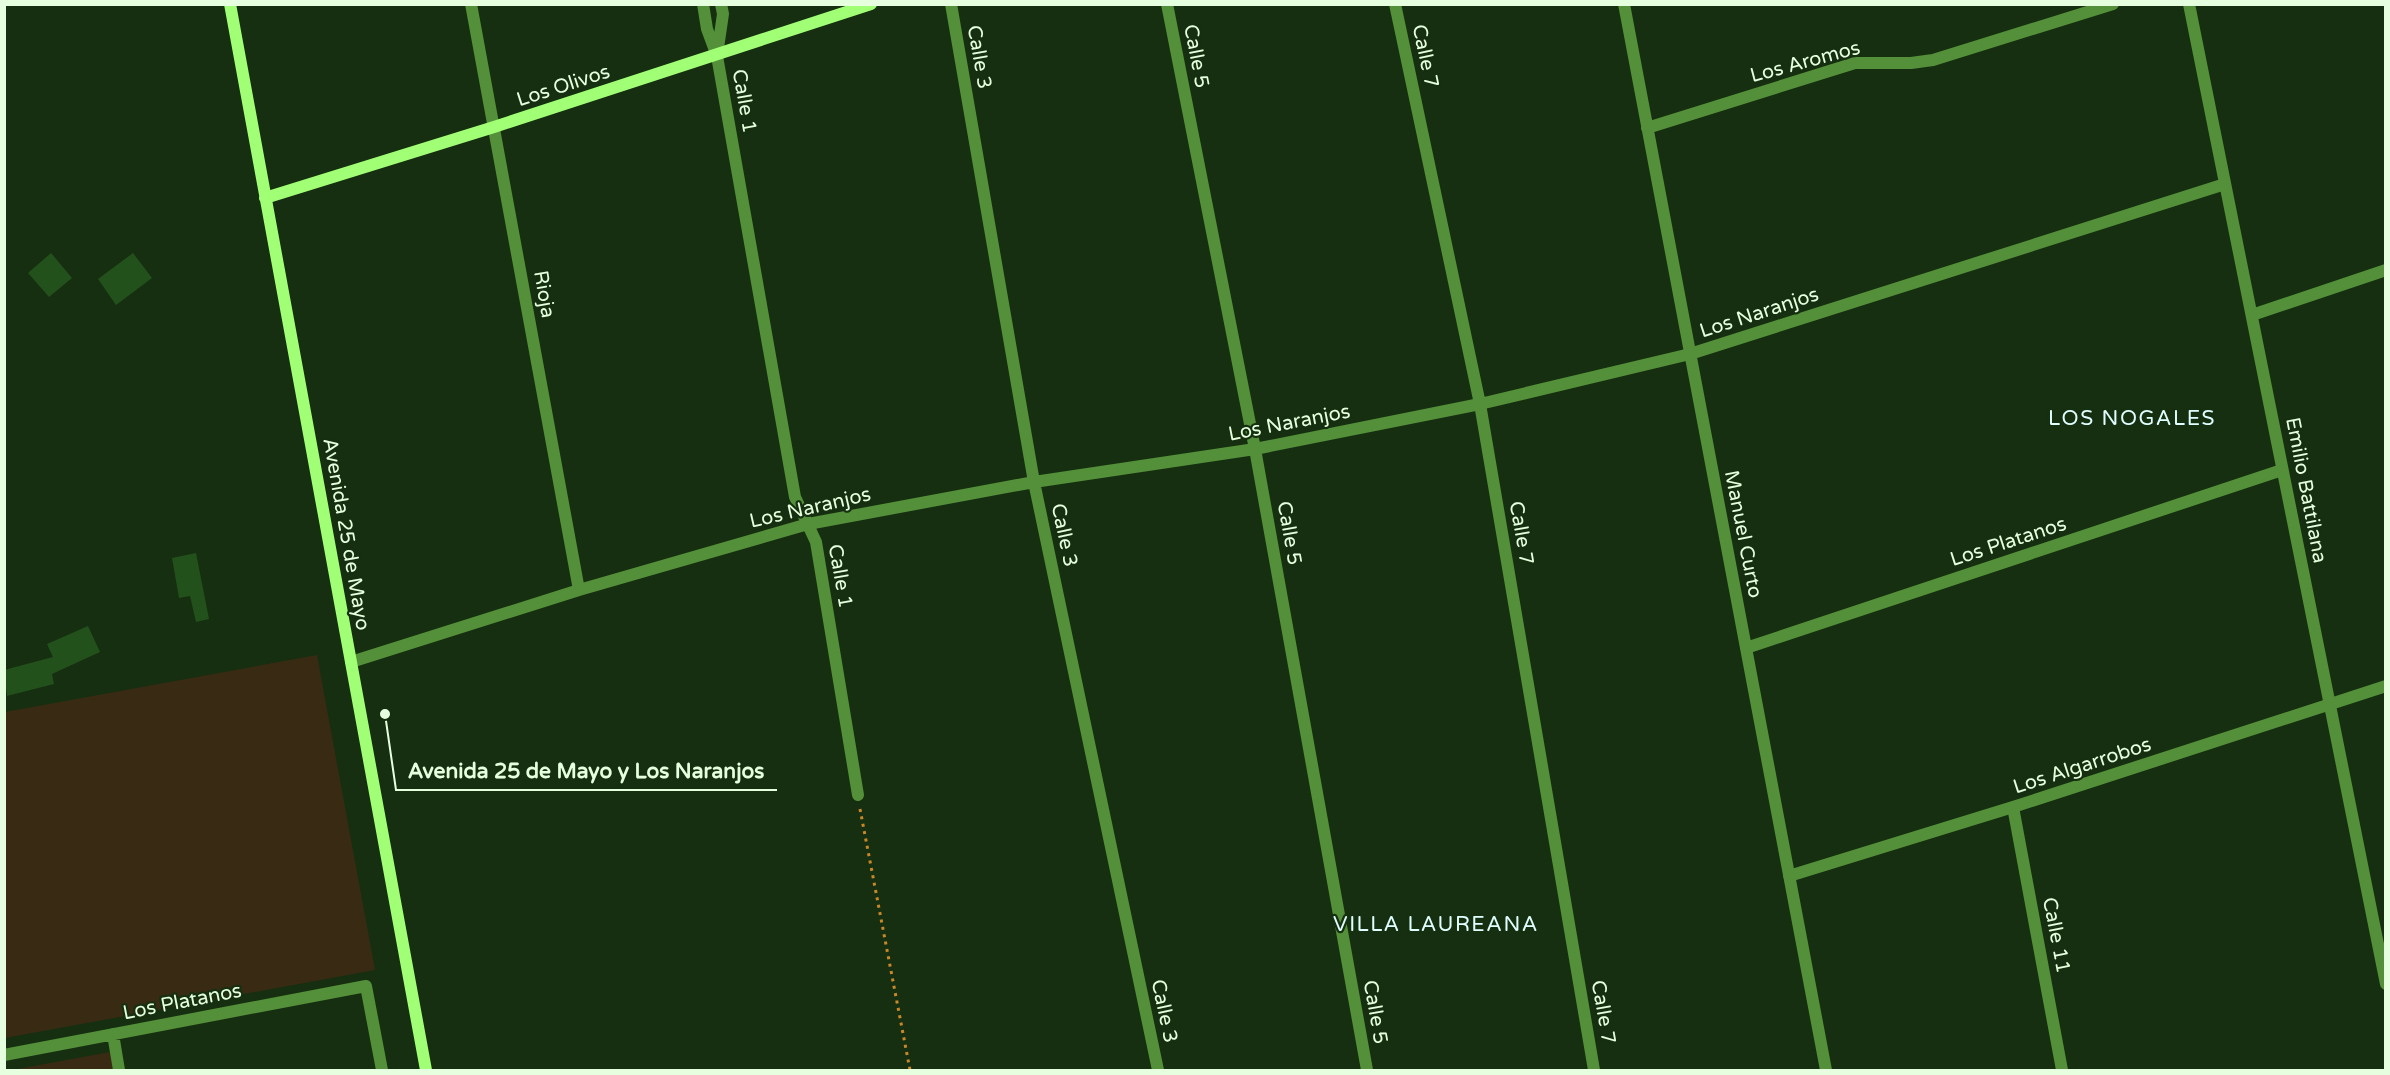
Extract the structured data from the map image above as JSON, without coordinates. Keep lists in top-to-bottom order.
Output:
{
  "streets": {
    "main road": ["Los Olivos", "Avenida 25 de Mayo"],
    "street": [
      "Calle 5",
      "Calle 7",
      "Calle 3",
      "Los Aromos",
      "Calle 1",
      "Rioja",
      "Los Naranjos",
      "Emilio Battilana",
      "Manuel Curto",
      "Los Platanos",
      "Los Algarrobos",
      "Calle 11"
    ]
  },
  "crossings": [
    ["Calle 5", "Los Naranjos"],
    ["Calle 7", "Los Naranjos"],
    ["Calle 3", "Los Naranjos"],
    ["Los Aromos", "Manuel Curto"],
    ["Los Olivos", "Calle 1"],
    ["Los Olivos", "Rioja"],
    ["Los Olivos", "Avenida 25 de Mayo"],
    ["Calle 1", "Los Naranjos"],
    ["Rioja", "Los Naranjos"],
    ["Los Naranjos", "Emilio Battilana"],
    ["Los Naranjos", "Avenida 25 de Mayo"],
    ["Los Naranjos", "Manuel Curto"],
    ["Emilio Battilana", "Los Platanos"],
    ["Emilio Battilana", "Los Algarrobos"],
    ["Manuel Curto", "Los Platanos"],
    ["Manuel Curto", "Los Algarrobos"],
    ["Los Algarrobos", "Calle 11"]
  ],
  "districts": ["LOS NOGALES", "VILLA LAUREANA"],
  "places": ["Avenida 25 de Mayo y Los Naranjos"]
}
